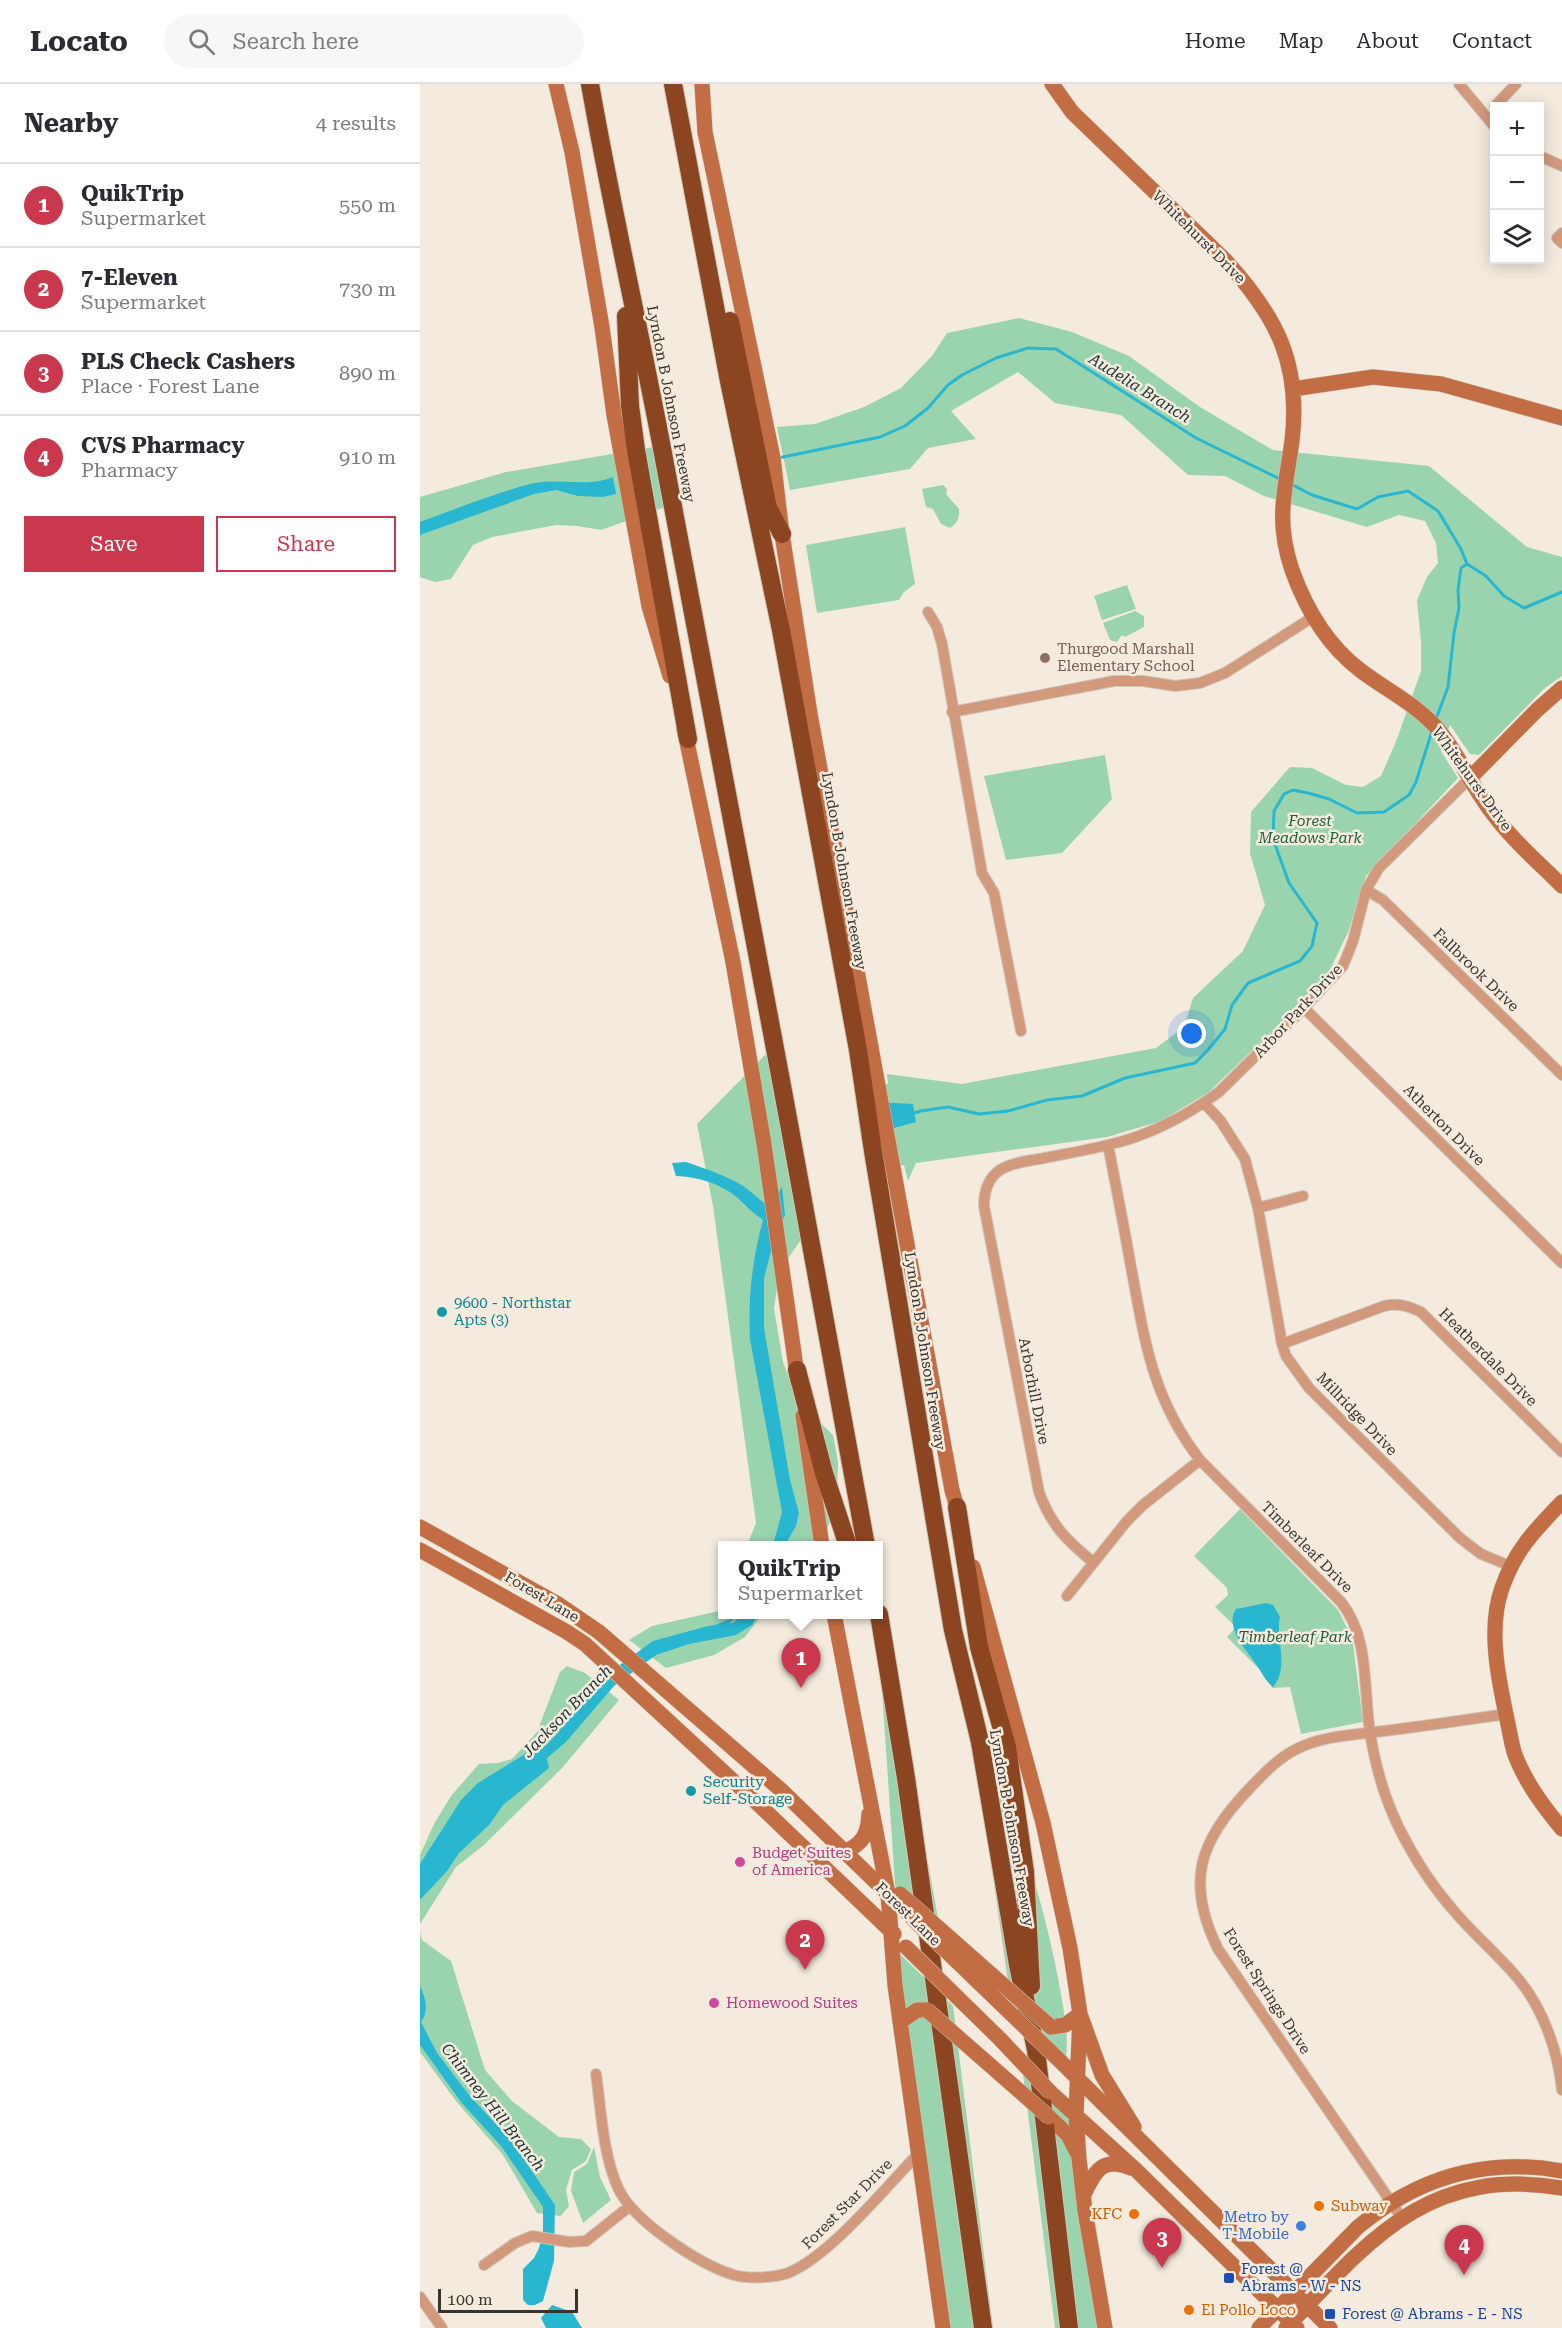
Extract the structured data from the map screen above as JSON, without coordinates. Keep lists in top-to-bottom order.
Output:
{
  "streets": {
    "highway": ["Lyndon B Johnson Freeway"],
    "main road": ["Whitehurst Drive", "Arbor Park Drive", "Forest Lane"],
    "street": [
      "Fallbrook Drive",
      "Atherton Drive",
      "Heatherdale Drive",
      "Arborhill Drive",
      "Millridge Drive",
      "Timberleaf Drive",
      "Forest Springs Drive",
      "Forest Star Drive"
    ]
  },
  "crossings": [
    ["Whitehurst Drive", "Arbor Park Drive"],
    ["Fallbrook Drive", "Arbor Park Drive"],
    ["Arbor Park Drive", "Atherton Drive"],
    ["Arbor Park Drive", "Arborhill Drive"],
    ["Arbor Park Drive", "Millridge Drive"],
    ["Arbor Park Drive", "Timberleaf Drive"],
    ["Heatherdale Drive", "Millridge Drive"],
    ["Timberleaf Drive", "Forest Springs Drive"]
  ],
  "water": ["Audelia Branch", "Jackson Branch", "Chimney Hill Branch"],
  "parks": ["Forest Meadows Park", "Timberleaf Park"],
  "places": {
    "other": [
      "Thurgood Marshall Elementary School",
      "9600 - Northstar Apts (3)",
      "Security Self-Storage",
      "Budget Suites of America",
      "Homewood Suites",
      "Subway",
      "KFC",
      "Metro by T-Mobile",
      "El Pollo Loco"
    ],
    "transit": ["Forest @ Abrams - W - NS", "Forest @ Abrams - E - NS"]
  },
  "scale_bar": "100 m",
  "page": {
    "header": "Locato",
    "search": "Search here",
    "nav": [
      "Home",
      "Map",
      "About",
      "Contact"
    ],
    "heading": ["Nearby", "4 results"],
    "map_buttons": ["+", "−"],
    "list": [
      {
        "mark": "1",
        "name": "QuikTrip",
        "note": "Supermarket",
        "value": "550 m"
      },
      {
        "mark": "2",
        "name": "7-Eleven",
        "note": "Supermarket",
        "value": "730 m"
      },
      {
        "mark": "3",
        "name": "PLS Check Cashers",
        "note": "Place · Forest Lane",
        "value": "890 m"
      },
      {
        "mark": "4",
        "name": "CVS Pharmacy",
        "note": "Pharmacy",
        "value": "910 m"
      }
    ],
    "buttons": ["Save", "Share"],
    "popup": ["QuikTrip", "Supermarket"],
    "pins": [
      "1",
      "2",
      "3",
      "4"
    ],
    "scale": "100 m"
  }
}
